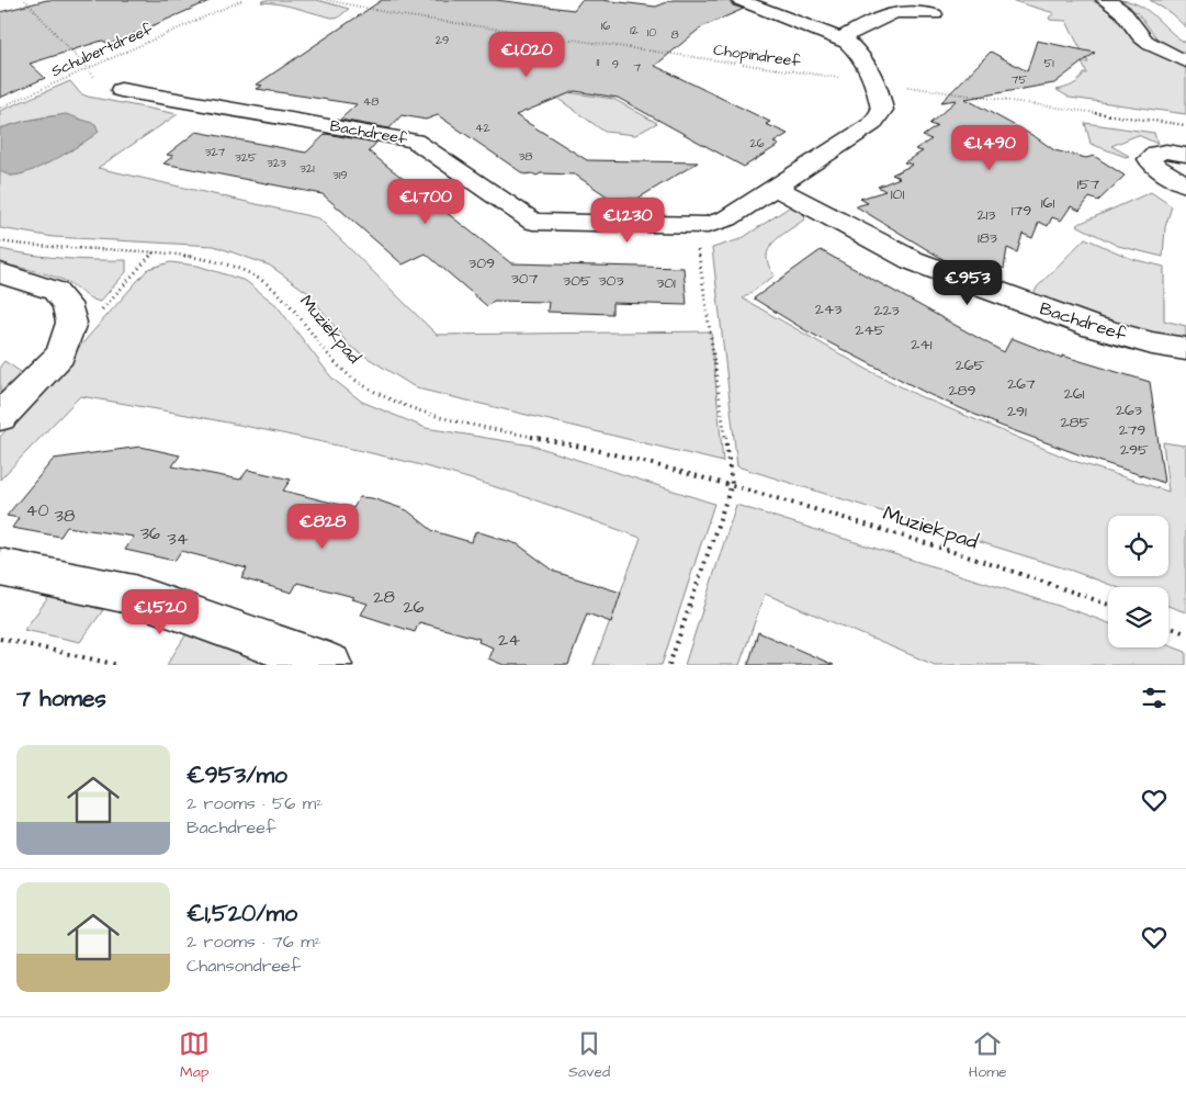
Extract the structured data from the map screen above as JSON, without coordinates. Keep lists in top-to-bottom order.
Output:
{
  "streets": {
    "street": ["Bachdreef"],
    "path": ["Schubertdreef", "Chopindreef", "Muziekpad"]
  },
  "crossings": [
    ["Chopindreef", "Bachdreef"]
  ],
  "house_numbers": [
    "16",
    "12",
    "10",
    "8",
    "29",
    "11",
    "51",
    "9",
    "7",
    "75",
    "48",
    "42",
    "26",
    "327",
    "38",
    "325",
    "323",
    "321",
    "319",
    "157",
    "101",
    "161",
    "179",
    "213",
    "183",
    "309",
    "307",
    "305",
    "303",
    "301",
    "243",
    "223",
    "245",
    "241",
    "265",
    "267",
    "289",
    "261",
    "263",
    "291",
    "285",
    "279",
    "295",
    "40",
    "38",
    "36",
    "34",
    "28",
    "26",
    "24"
  ],
  "page": {
    "price": [
      "€1,020",
      "€1,490",
      "€1,700",
      "€1,230",
      "€953",
      "€828",
      "€1,520"
    ],
    "heading": "7 homes",
    "list": [
      {
        "name": "€953/mo",
        "note": "2 rooms · 56 m² · Bachdreef"
      },
      {
        "name": "€1,520/mo",
        "note": "2 rooms · 76 m² · Chansondreef"
      }
    ],
    "tabs": ["Map", "Saved", "Home"]
  }
}
